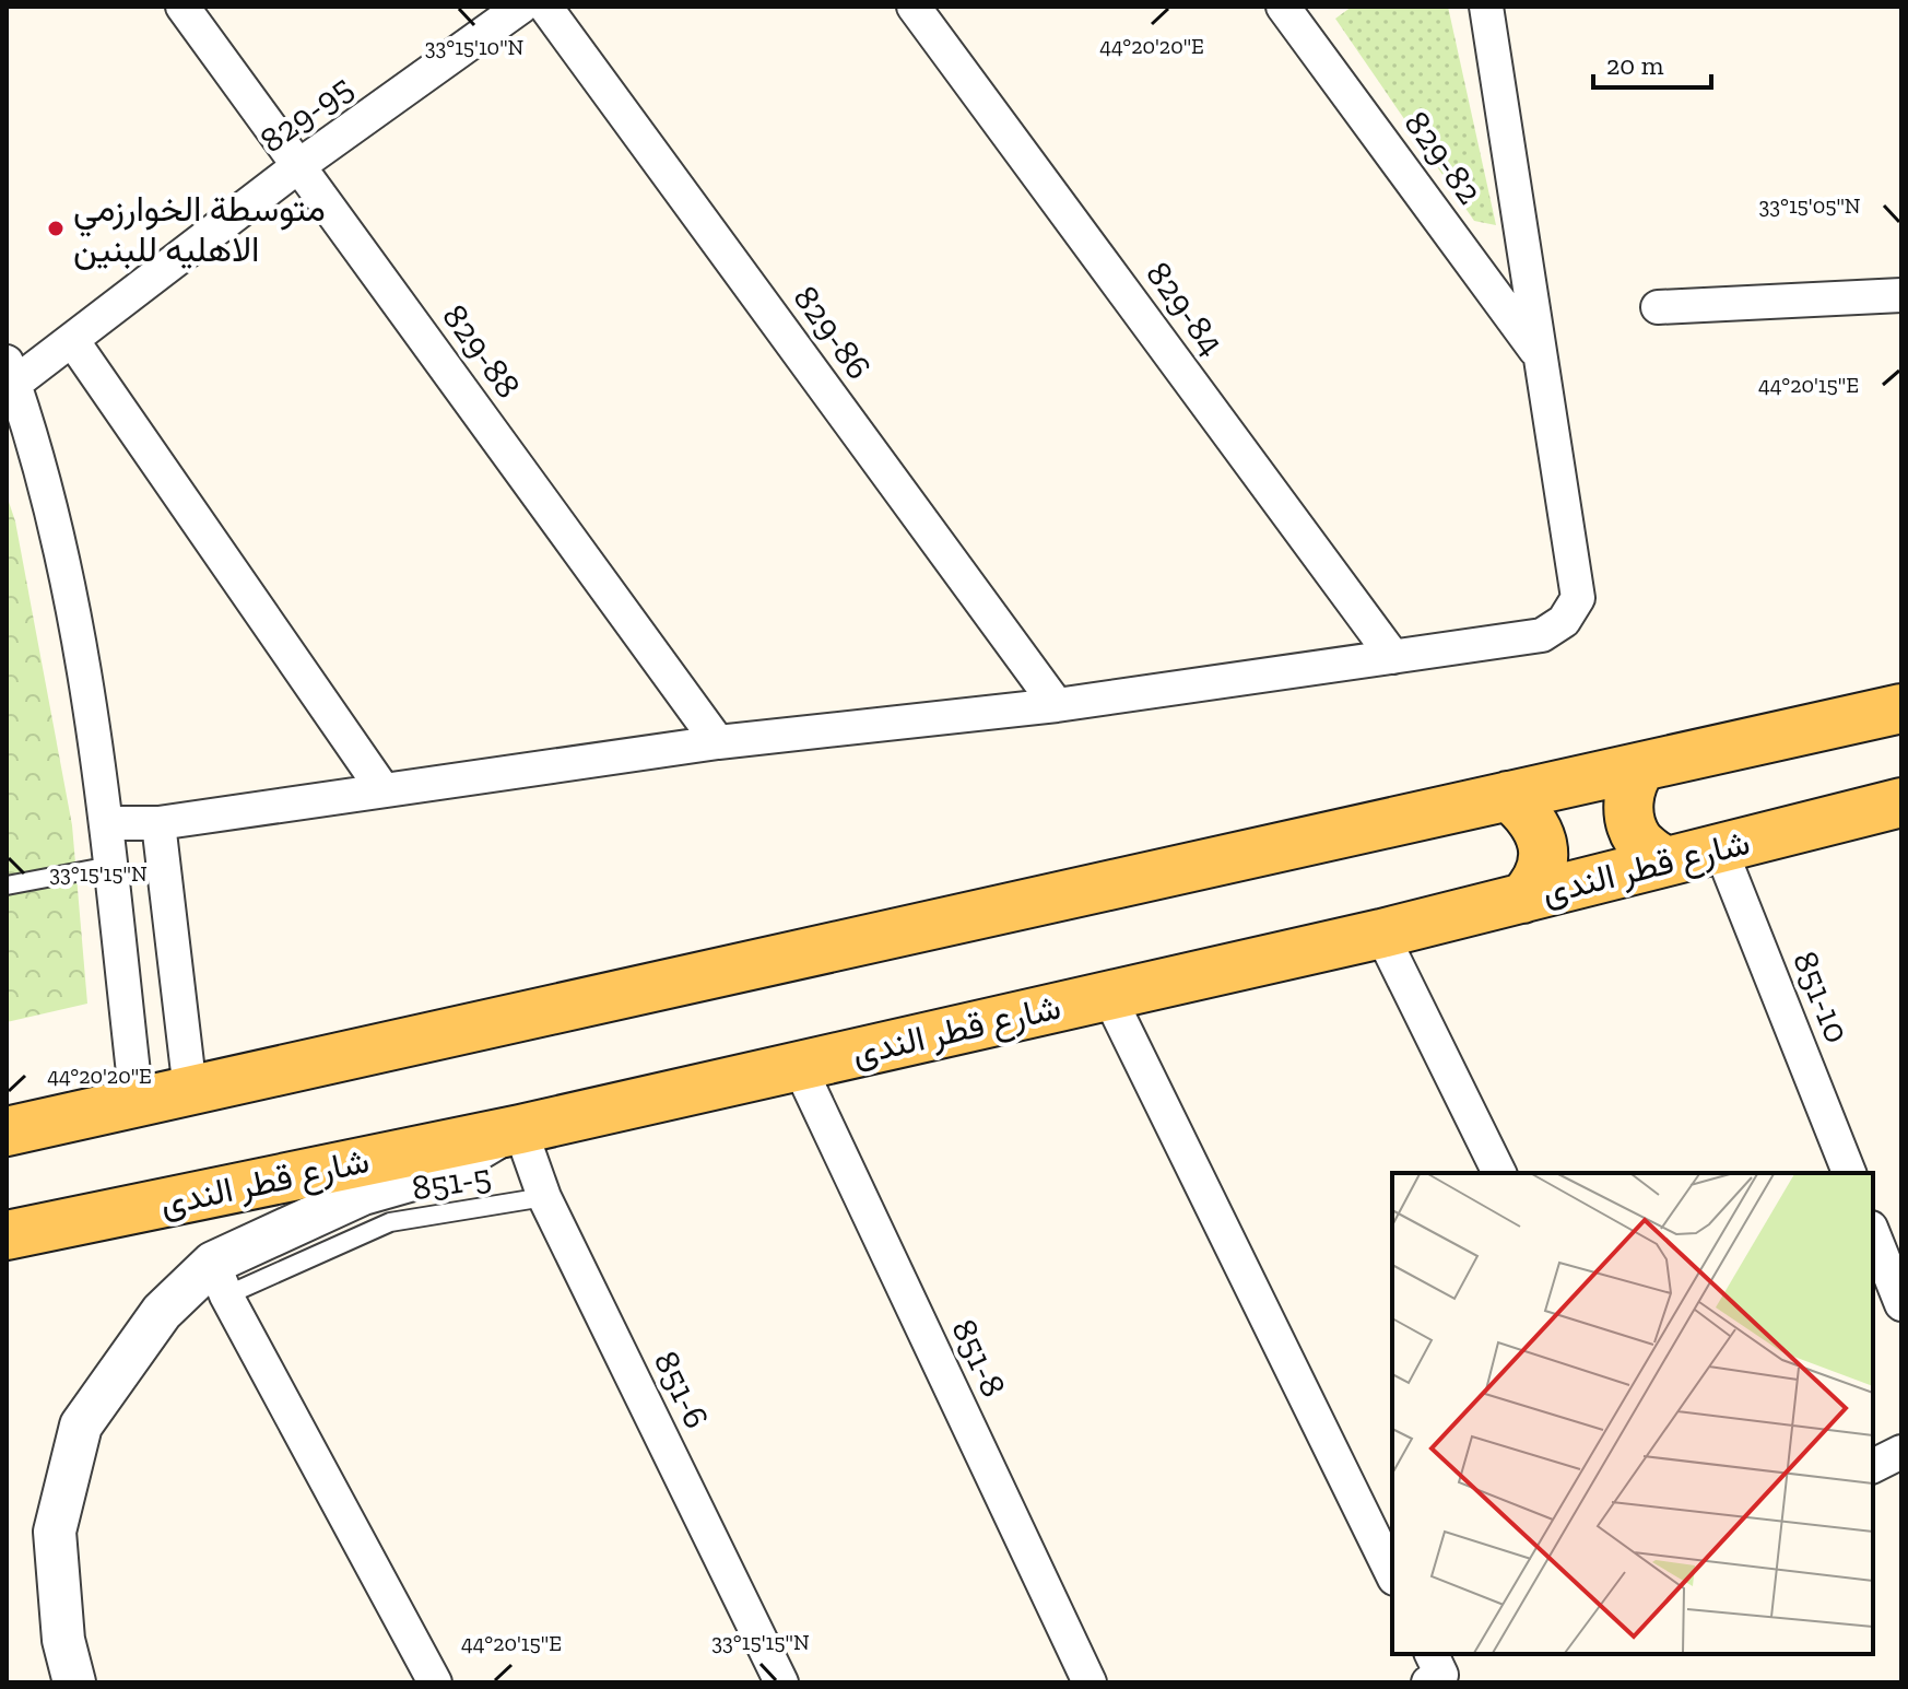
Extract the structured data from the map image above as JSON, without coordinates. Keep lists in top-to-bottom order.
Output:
{
  "streets": {
    "main road": ["شارع قطر الندى"],
    "street": [
      "829-95",
      "829-82",
      "829-84",
      "829-86",
      "829-88",
      "851-10",
      "851-8",
      "851-6"
    ],
    "lane": ["851-5"]
  },
  "crossings": [
    ["829-95", "829-88"],
    ["شارع قطر الندى", "851-10"],
    ["شارع قطر الندى", "851-8"],
    ["شارع قطر الندى", "851-6"],
    ["851-5", "851-6"]
  ],
  "places": ["متوسطة الخوارزمي الاهليه للبنين"],
  "scale_bar": "20 m",
  "coordinates": [
    "44°20'20\"E",
    "33°15'10\"N",
    "33°15'05\"N",
    "44°20'15\"E",
    "33°15'15\"N"
  ]
}
